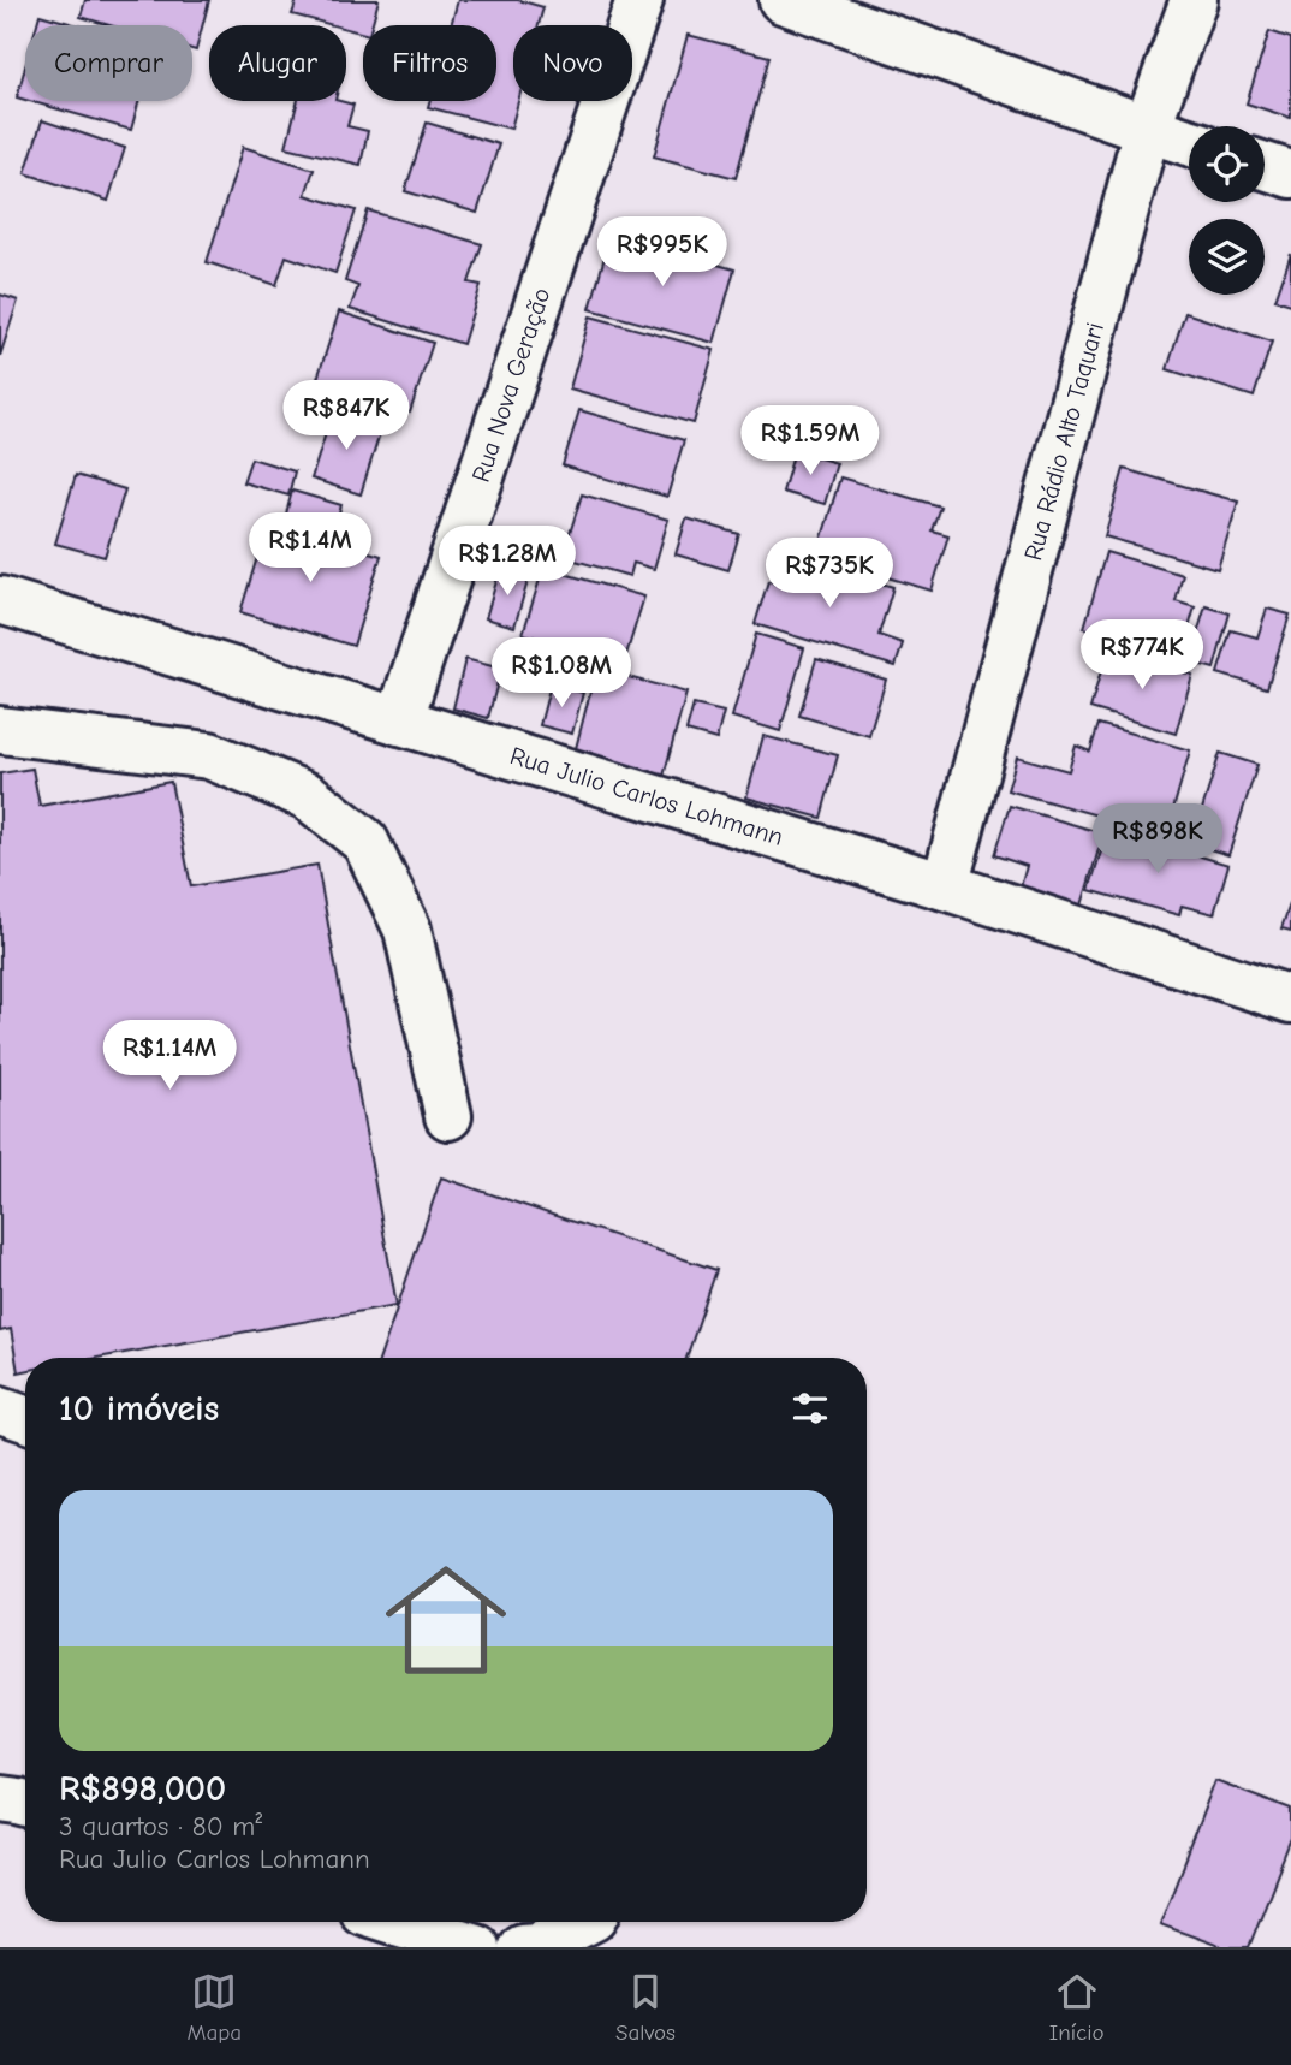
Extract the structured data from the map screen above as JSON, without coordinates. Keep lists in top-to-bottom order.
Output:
{
  "streets": {
    "street": ["Rua Nova Geração", "Rua Rádio Alto Taquari", "Rua Julio Carlos Lohmann"]
  },
  "crossings": [
    ["Rua Nova Geração", "Rua Julio Carlos Lohmann"],
    ["Rua Rádio Alto Taquari", "Rua Julio Carlos Lohmann"]
  ],
  "page": {
    "chip": [
      "Comprar",
      "Alugar",
      "Filtros",
      "Novo"
    ],
    "price": [
      "R$995K",
      "R$847K",
      "R$1.59M",
      "R$1.4M",
      "R$1.28M",
      "R$735K",
      "R$774K",
      "R$1.08M",
      "R$898K",
      "R$1.14M"
    ],
    "heading": "10 imóveis",
    "list": [
      {
        "name": "R$898,000",
        "note": "3 quartos · 80 m² · Rua Julio Carlos Lohmann"
      }
    ],
    "tabs": ["Mapa", "Salvos", "Início"]
  }
}
